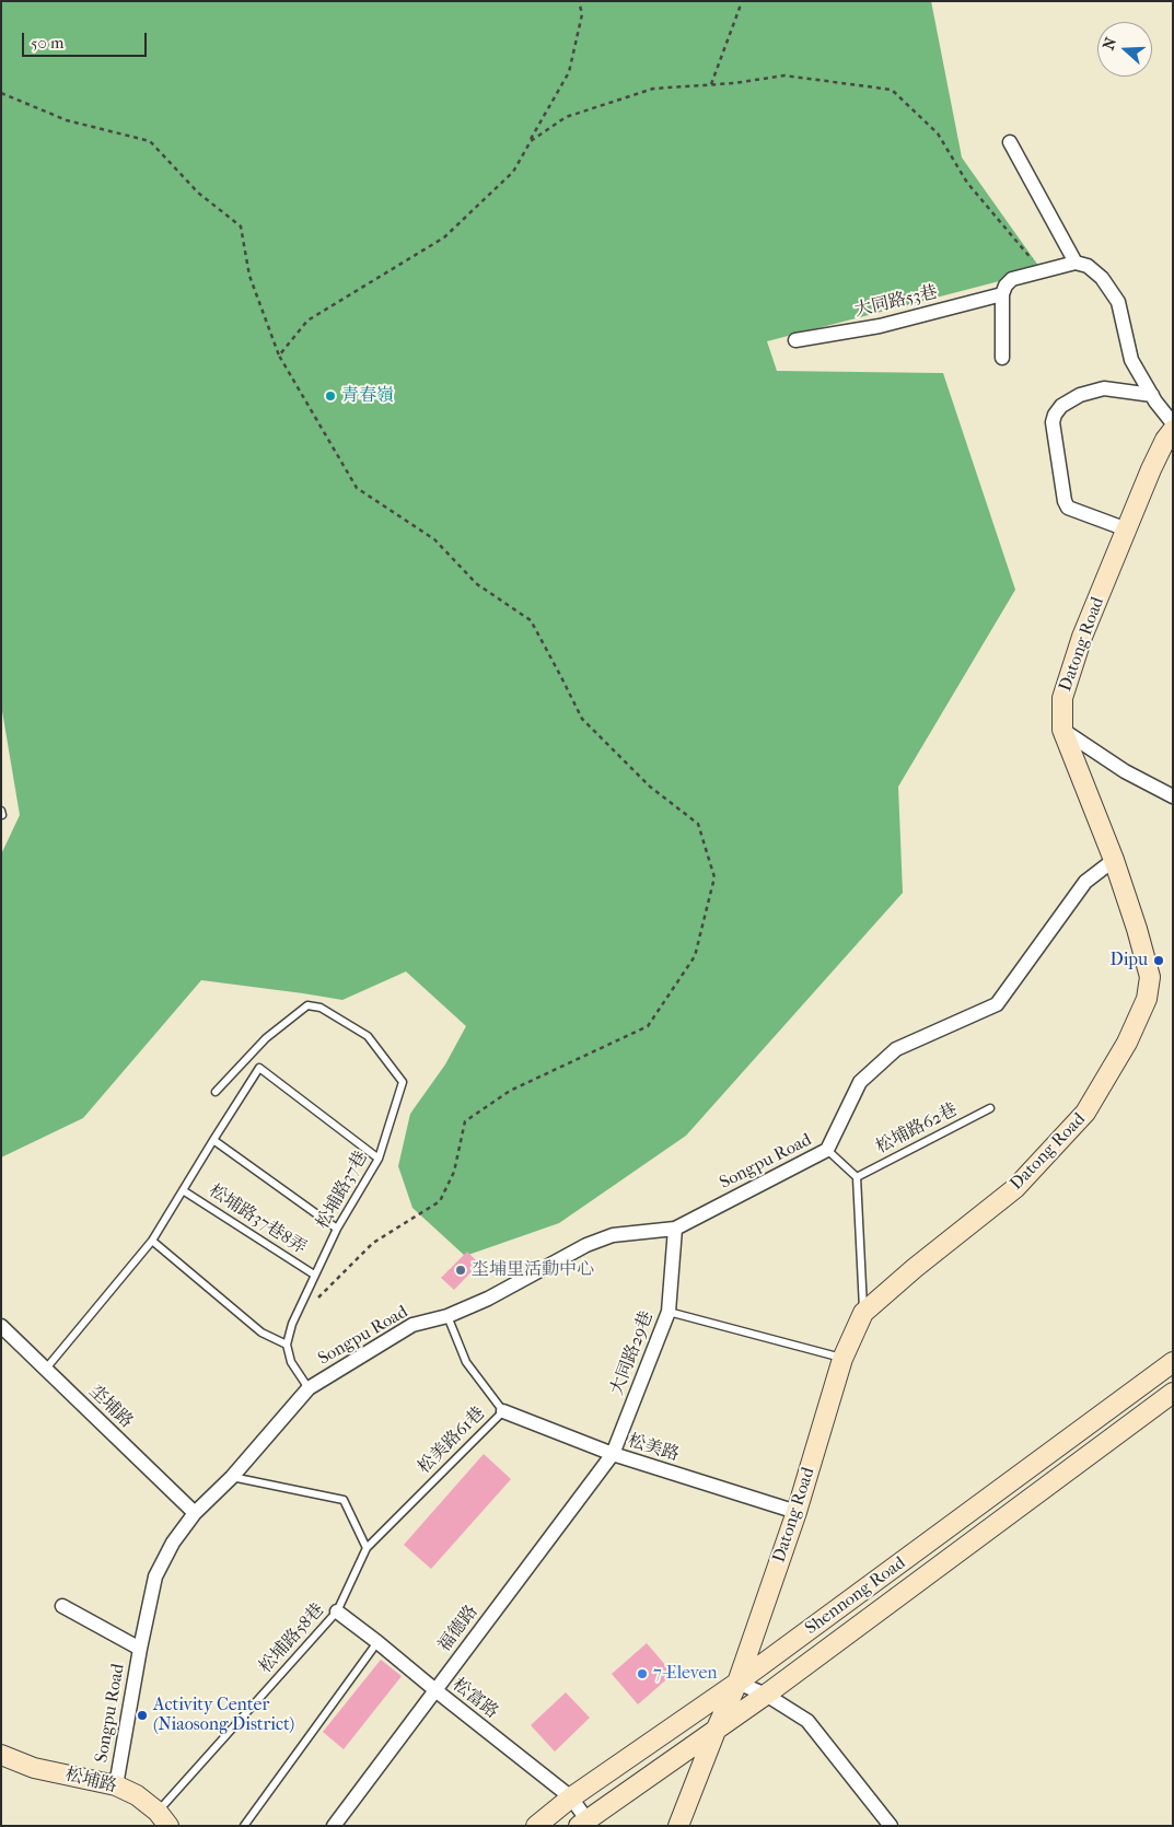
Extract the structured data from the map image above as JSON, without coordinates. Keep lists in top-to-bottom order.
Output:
{
  "streets": {
    "street": [
      "大同路53巷",
      "Datong Road",
      "Songpu Road",
      "大同路29巷",
      "坔埔路",
      "松美路",
      "Shennong Road",
      "福德路",
      "松富路",
      "松埔路"
    ],
    "lane": [
      "松埔路62巷",
      "松埔路37巷",
      "松埔路37巷8弄",
      "松美路61巷",
      "松埔路58巷"
    ]
  },
  "crossings": [
    ["Datong Road", "Songpu Road"],
    ["Datong Road", "松美路"],
    ["Datong Road", "Shennong Road"],
    ["Songpu Road", "大同路29巷"],
    ["Songpu Road", "坔埔路"],
    ["Songpu Road", "松美路61巷"],
    ["Songpu Road", "松埔路"],
    ["松埔路37巷", "松埔路37巷8弄"],
    ["大同路29巷", "松美路"],
    ["大同路29巷", "福德路"],
    ["松美路61巷", "松美路"],
    ["松美路61巷", "松埔路58巷"],
    ["松美路", "福德路"],
    ["Shennong Road", "松富路"],
    ["福德路", "松富路"],
    ["松埔路58巷", "松富路"],
    ["松埔路58巷", "松埔路"]
  ],
  "places": [
    "青春嶺",
    "Dipu",
    "坔埔里活動中心",
    "7-Eleven",
    "Activity Center (Niaosong District)"
  ],
  "scale_bar": "50 m",
  "north": "left"
}
